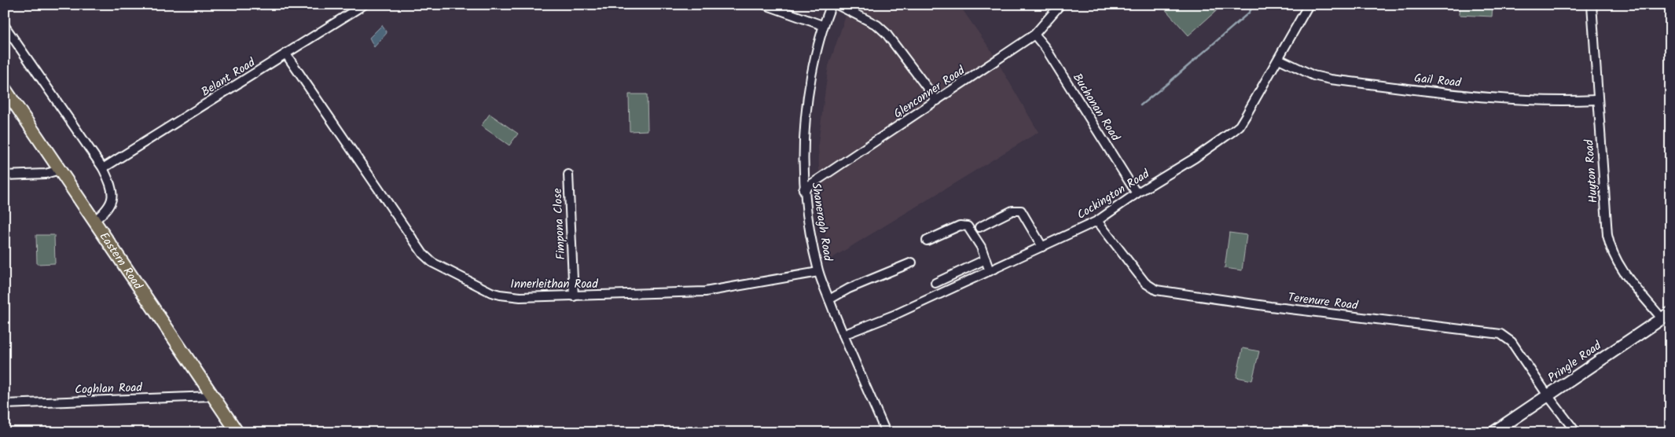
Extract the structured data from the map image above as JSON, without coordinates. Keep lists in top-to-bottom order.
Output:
{
  "streets": {
    "main road": ["Eastern Road"],
    "street": [
      "Belant Road",
      "Gail Road",
      "Glenconner Road",
      "Buchanan Road",
      "Huyton Road",
      "Cockington Road",
      "Shaneragh Road",
      "Fimpona Close",
      "Innerleithan Road",
      "Terenure Road",
      "Pringle Road",
      "Coghlan Road"
    ]
  },
  "crossings": [
    ["Belant Road", "Innerleithan Road"],
    ["Gail Road", "Huyton Road"],
    ["Gail Road", "Cockington Road"],
    ["Glenconner Road", "Buchanan Road"],
    ["Glenconner Road", "Shaneragh Road"],
    ["Buchanan Road", "Cockington Road"],
    ["Huyton Road", "Pringle Road"],
    ["Cockington Road", "Shaneragh Road"],
    ["Cockington Road", "Terenure Road"],
    ["Shaneragh Road", "Innerleithan Road"],
    ["Fimpona Close", "Innerleithan Road"],
    ["Eastern Road", "Coghlan Road"],
    ["Terenure Road", "Pringle Road"]
  ]
}
